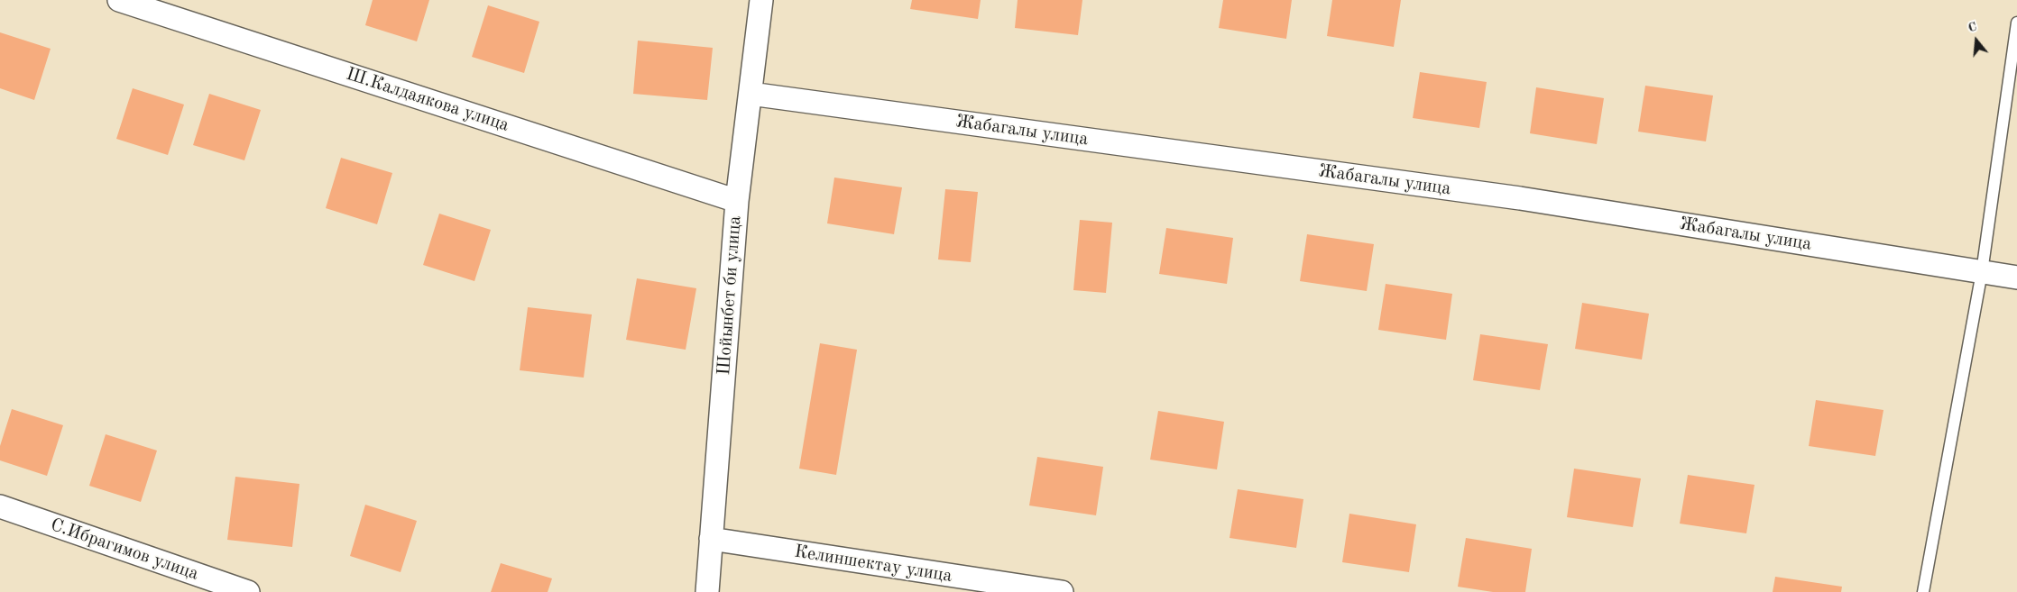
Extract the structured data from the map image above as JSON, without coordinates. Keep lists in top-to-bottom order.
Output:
{
  "streets": {
    "street": [
      "Ш.Калдаякова улица",
      "Жабагалы улица",
      "Шойынбет би улица",
      "С.Ибрагимов улица",
      "Келиншектау улица"
    ]
  },
  "crossings": [
    ["Ш.Калдаякова улица", "Шойынбет би улица"],
    ["Жабагалы улица", "Шойынбет би улица"],
    ["Шойынбет би улица", "Келиншектау улица"]
  ],
  "north": "top"
}
